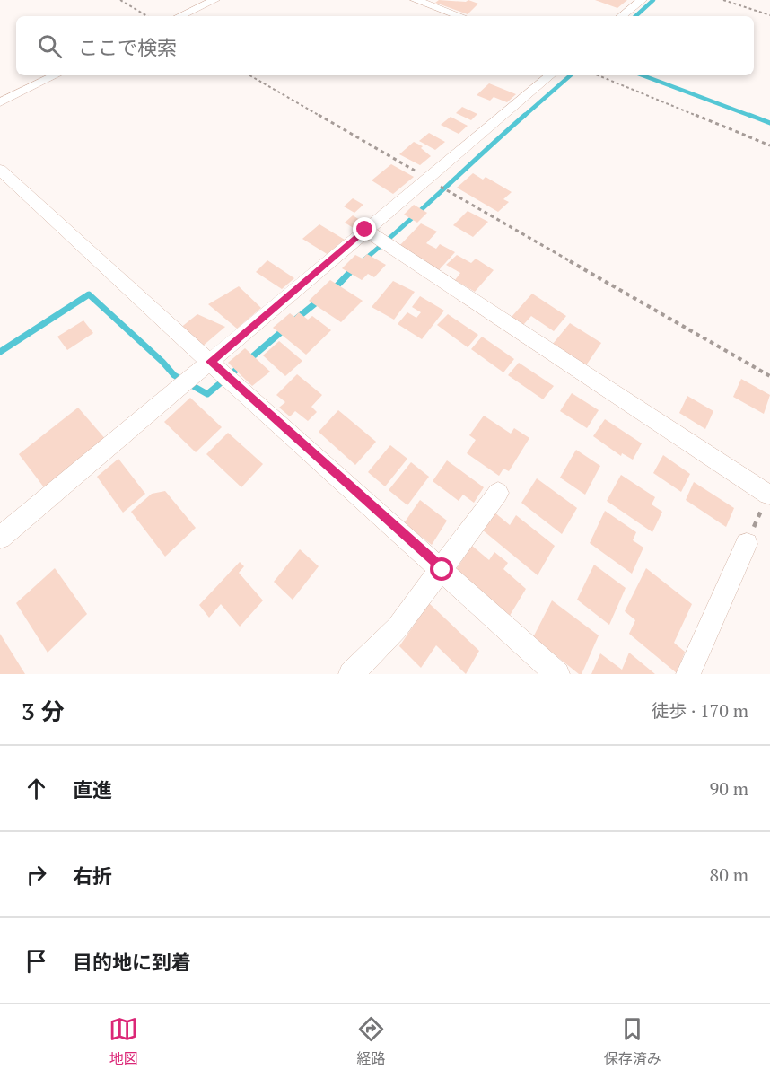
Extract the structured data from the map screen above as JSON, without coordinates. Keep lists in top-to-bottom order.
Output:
{
  "page": {
    "search": "ここで検索",
    "heading": ["3 分", "徒歩 · 170 m"],
    "list": [
      ["直進", "90 m"],
      ["右折", "80 m"],
      "目的地に到着"
    ],
    "nav": ["地図", "経路", "保存済み"]
  }
}
